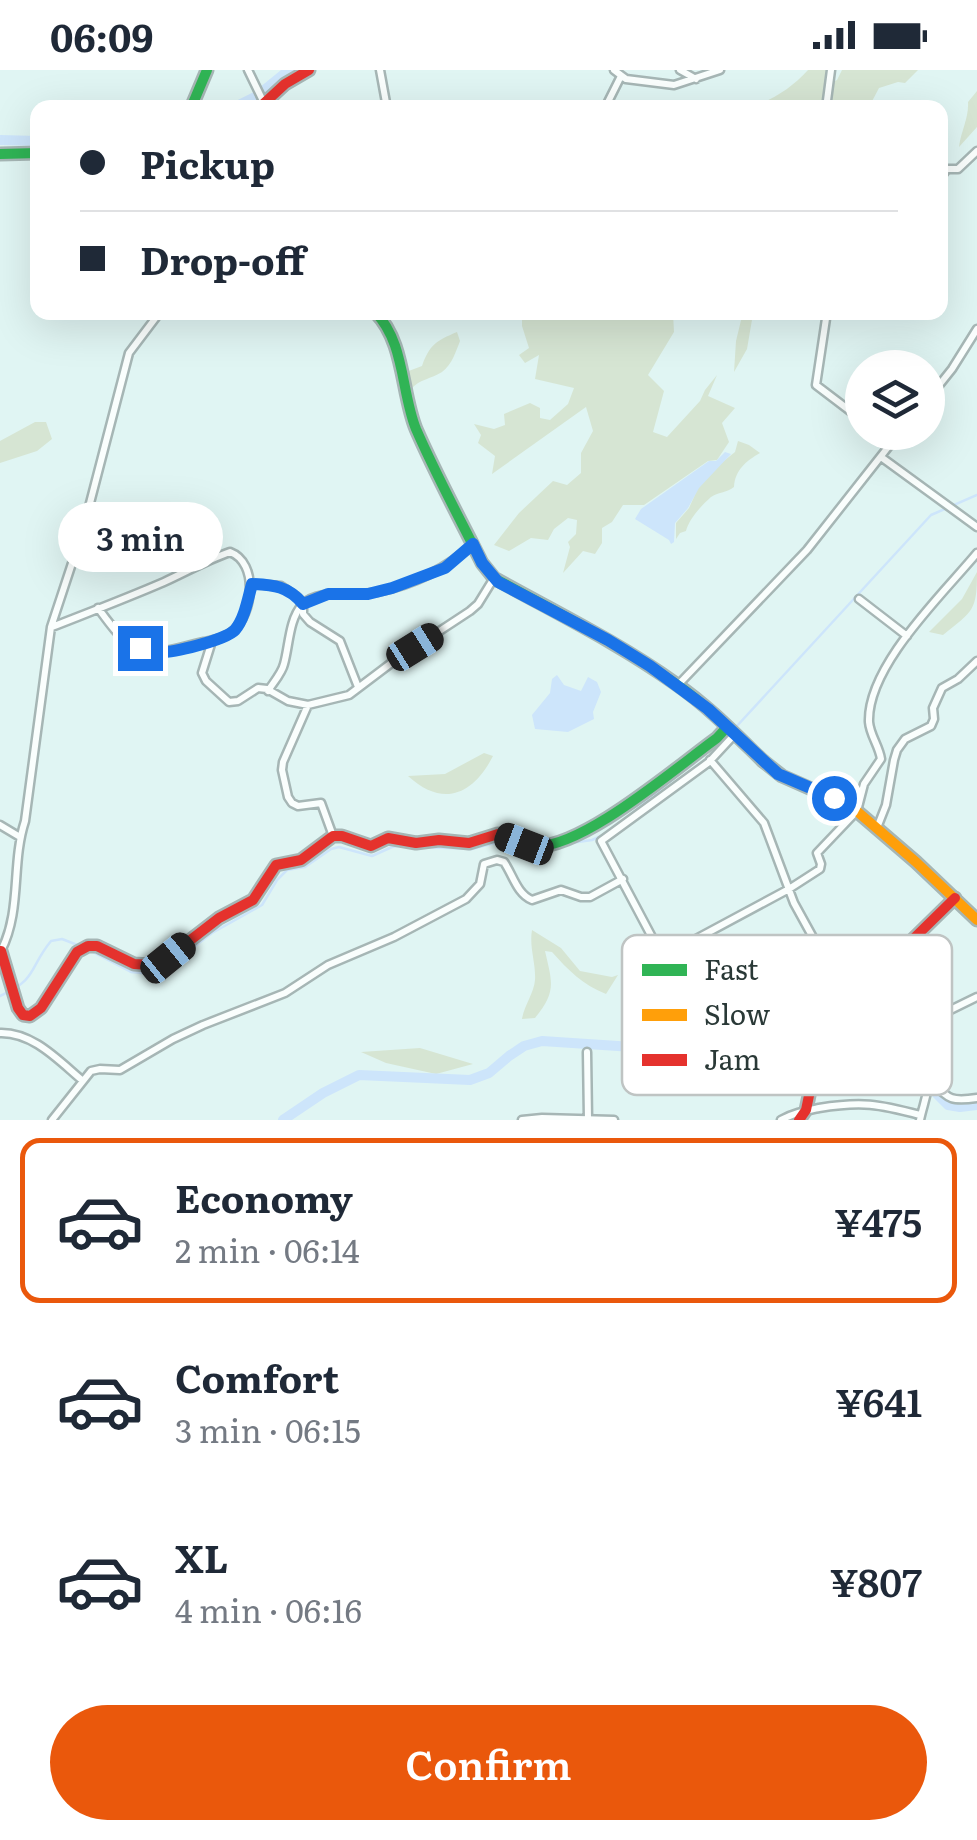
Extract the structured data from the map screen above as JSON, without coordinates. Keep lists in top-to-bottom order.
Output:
{
  "legend": ["Fast", "Slow", "Jam"],
  "page": {
    "status": "06:09",
    "banner": ["Pickup", "Drop-off"],
    "bubble": "3 min",
    "list": [
      {
        "name": "Economy",
        "note": "2 min · 06:14",
        "value": "¥475"
      },
      {
        "name": "Comfort",
        "note": "3 min · 06:15",
        "value": "¥641"
      },
      {
        "name": "XL",
        "note": "4 min · 06:16",
        "value": "¥807"
      }
    ],
    "buttons": "Confirm"
  }
}
